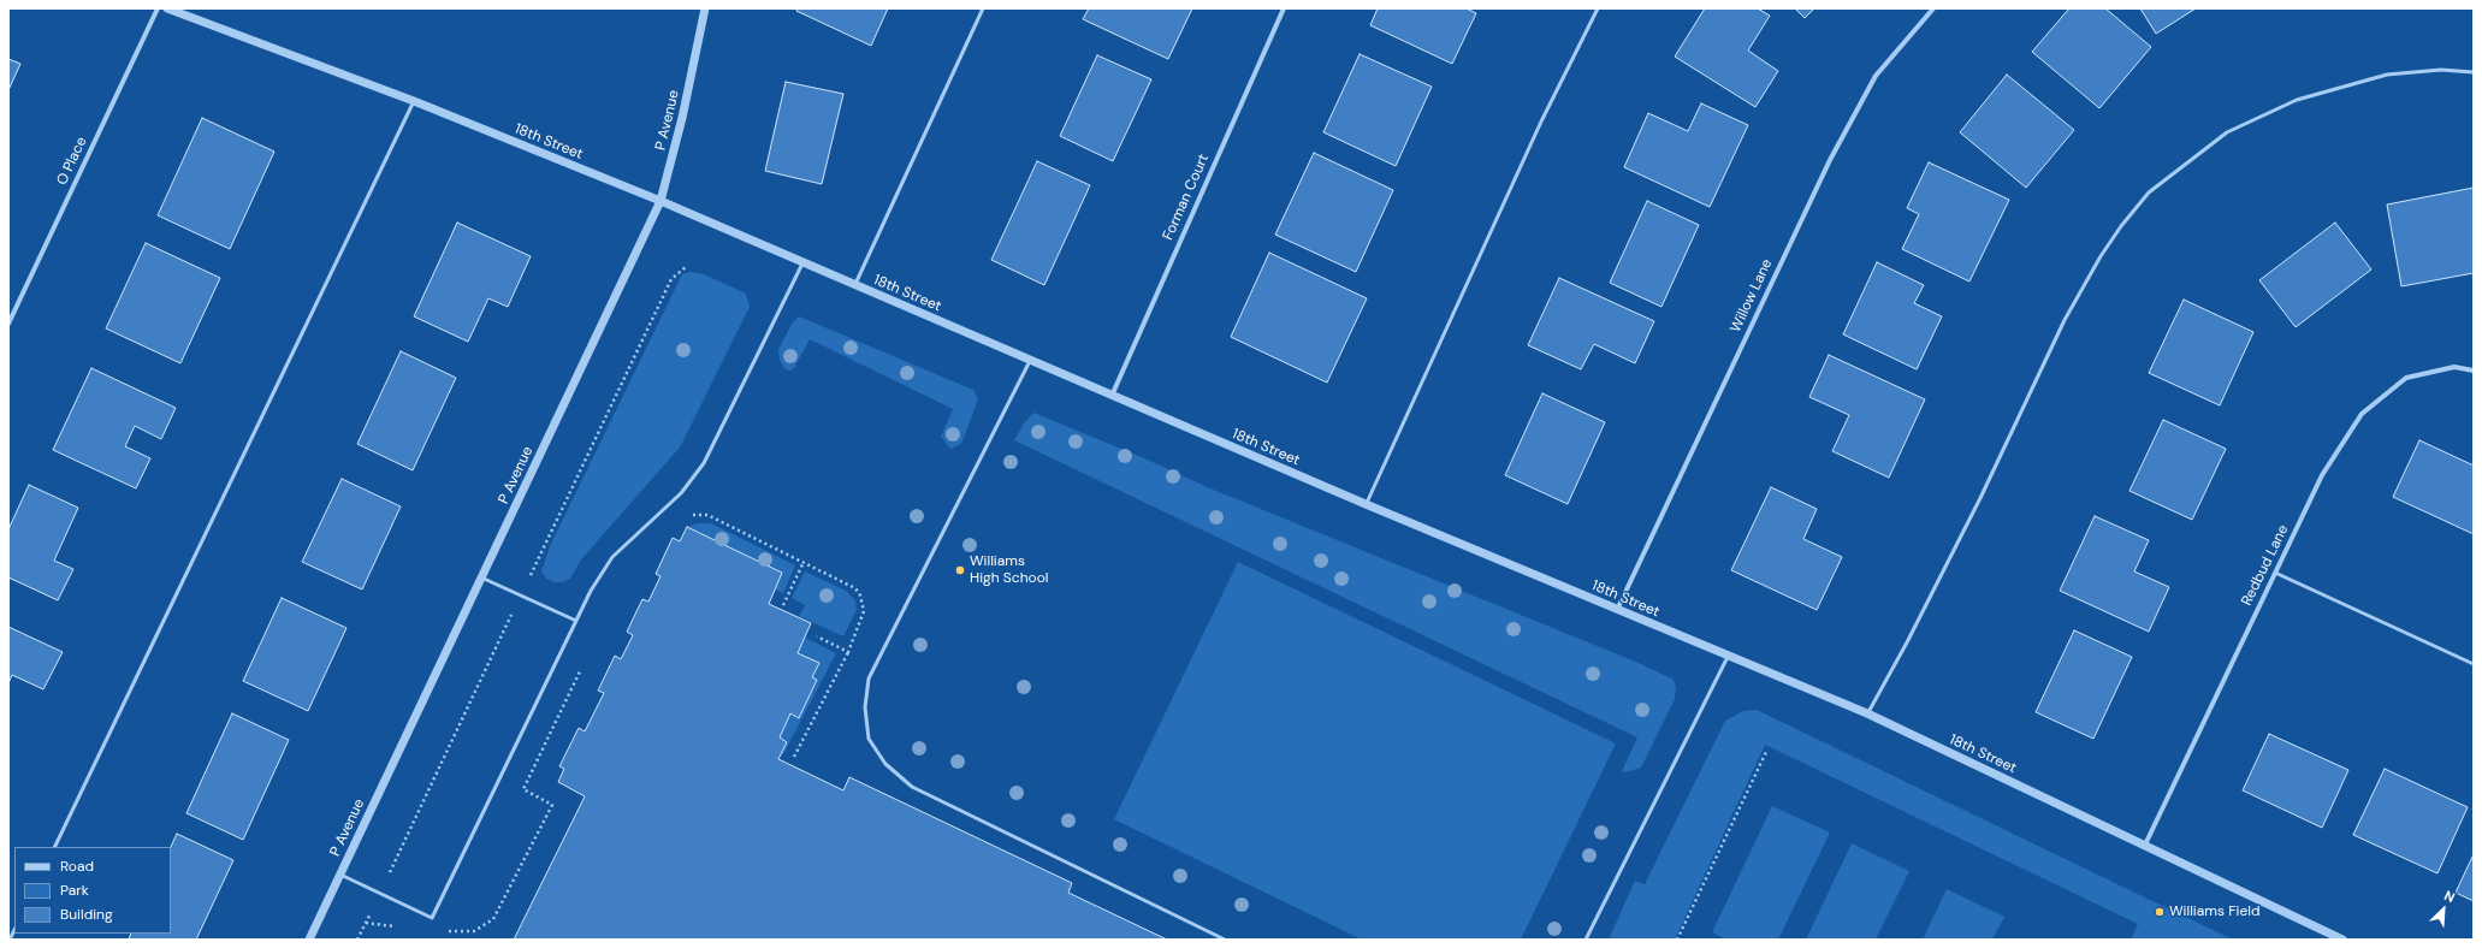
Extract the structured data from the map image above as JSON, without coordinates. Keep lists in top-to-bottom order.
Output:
{
  "streets": {
    "street": [
      "P Avenue",
      "18th Street",
      "O Place",
      "Forman Court",
      "Willow Lane",
      "Redbud Lane"
    ]
  },
  "crossings": [
    ["P Avenue", "18th Street"],
    ["18th Street", "Forman Court"],
    ["18th Street", "Willow Lane"],
    ["18th Street", "Redbud Lane"]
  ],
  "places": ["Williams High School", "Williams Field"],
  "legend": ["Road", "Park", "Building"],
  "north": "top right"
}
